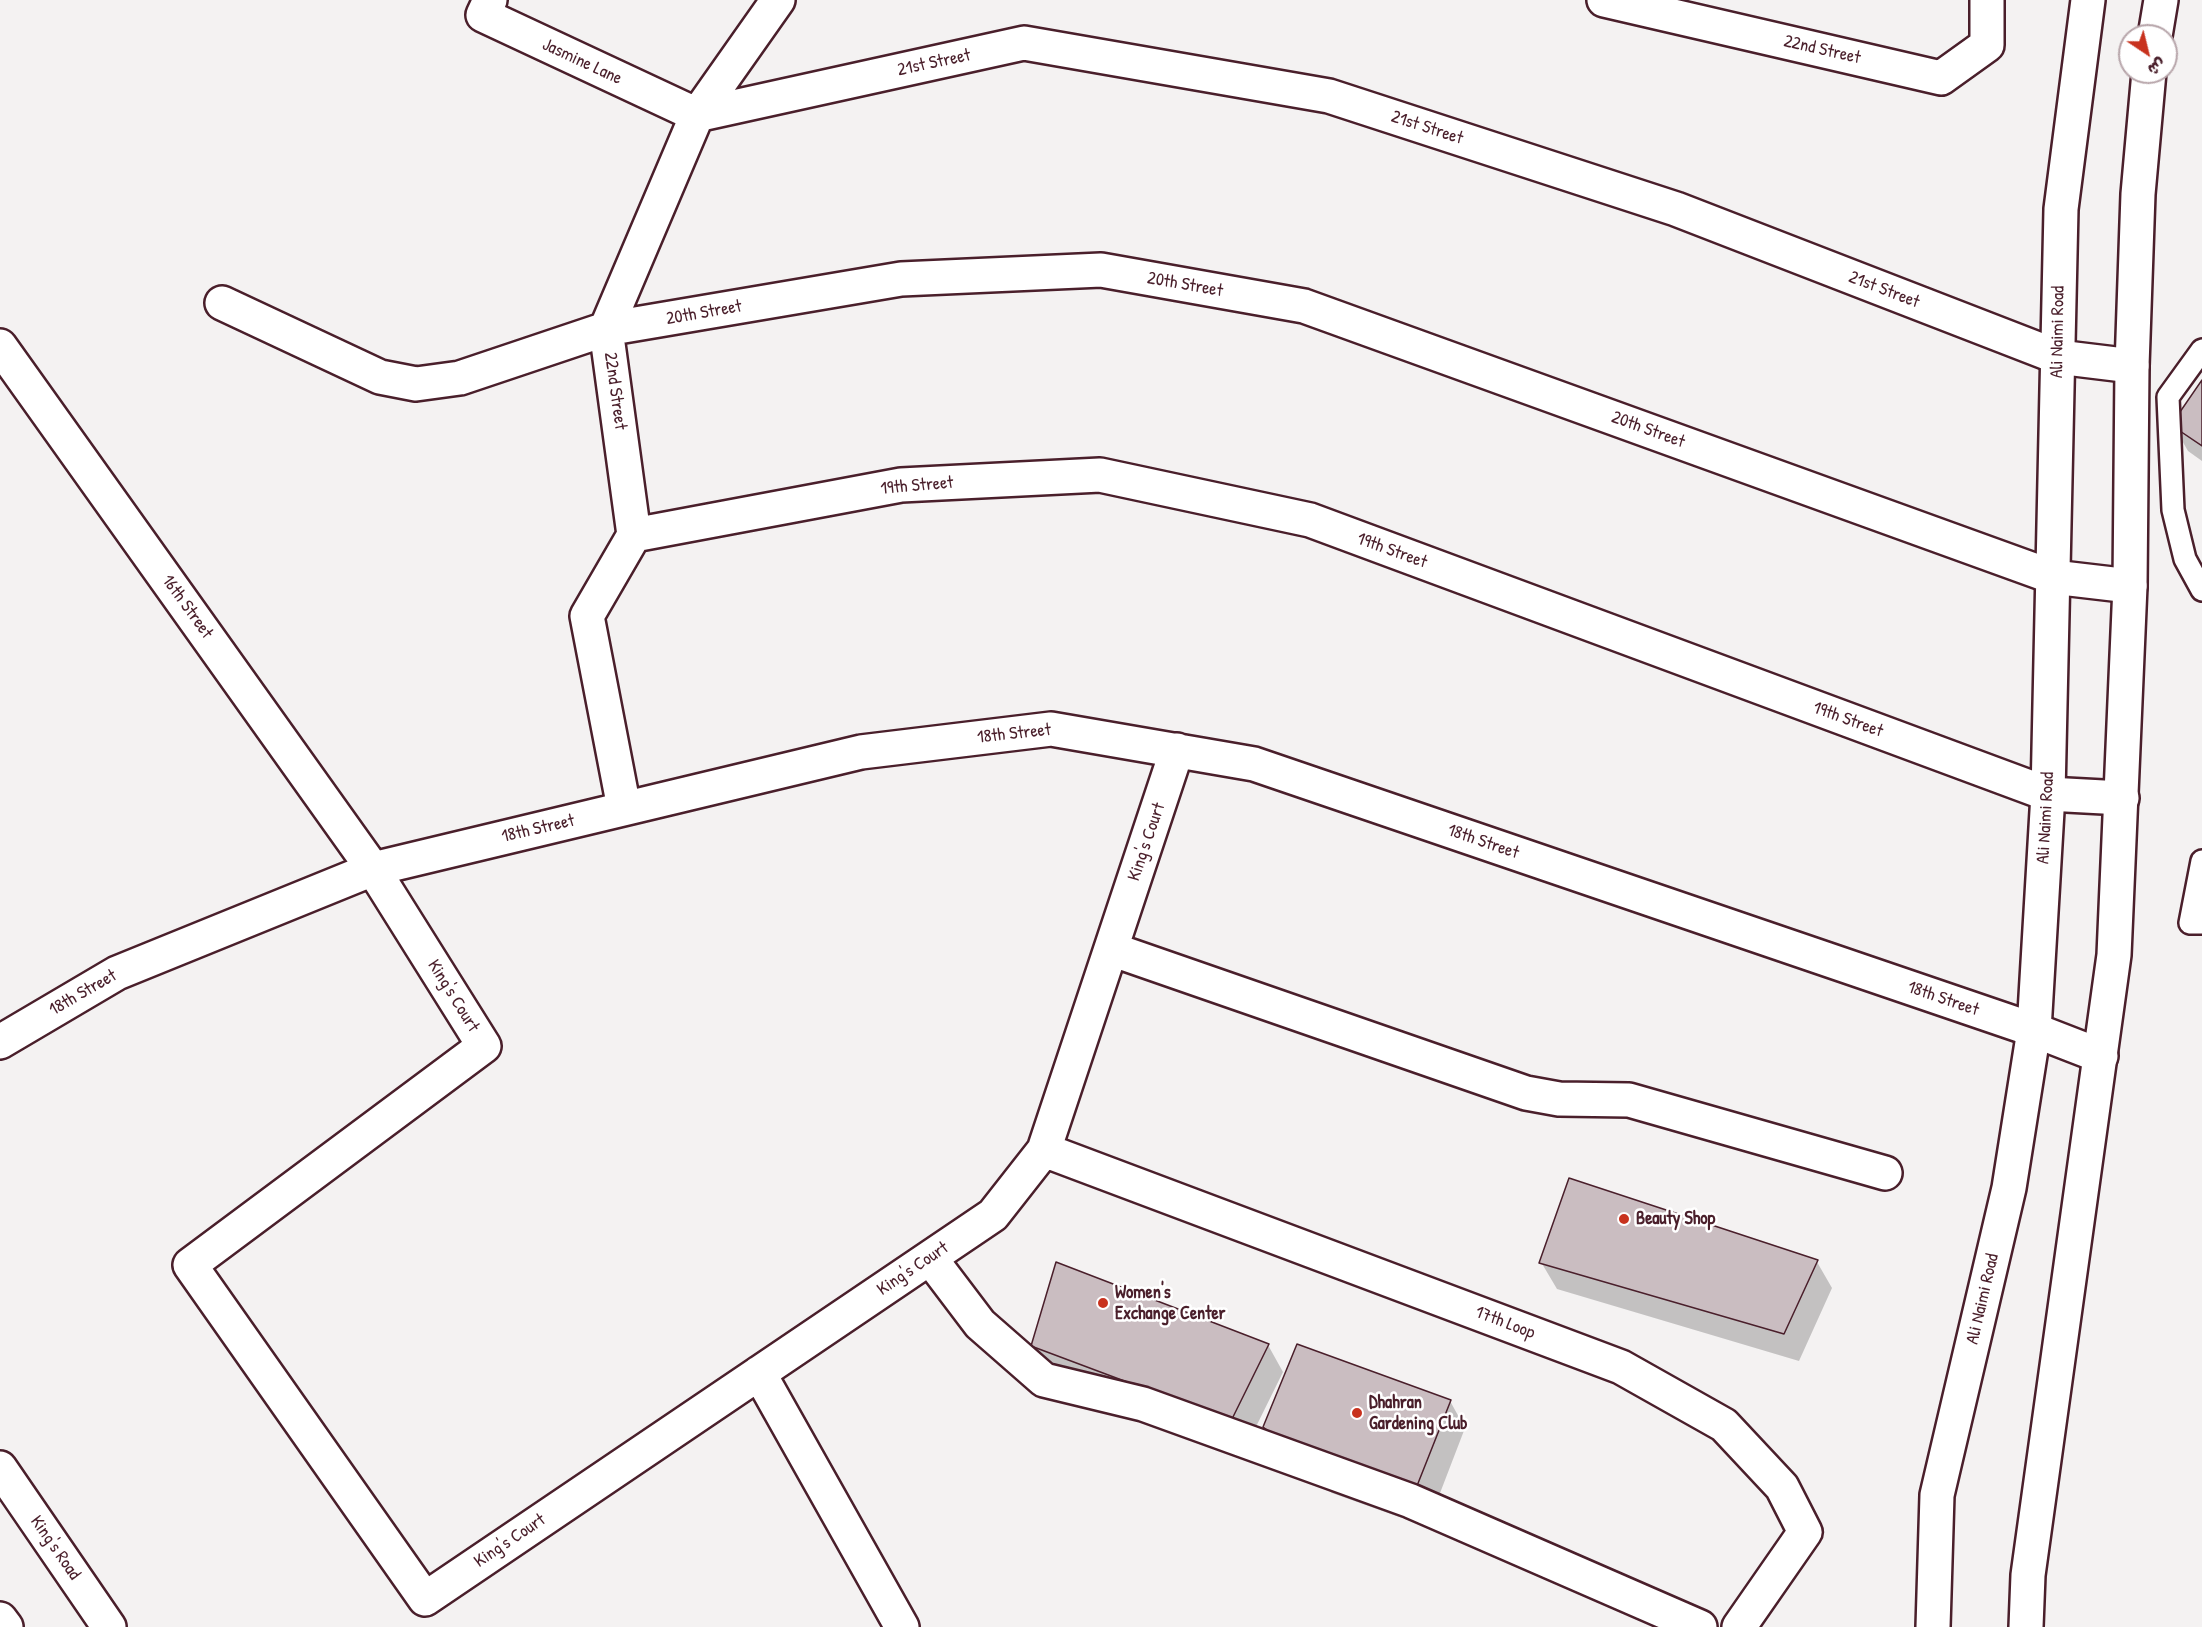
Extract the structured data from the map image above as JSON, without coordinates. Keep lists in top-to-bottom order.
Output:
{
  "streets": {
    "street": [
      "22nd Street",
      "Jasmine Lane",
      "21st Street",
      "20th Street",
      "Ali Naimi Road",
      "19th Street",
      "16th Street",
      "18th Street",
      "King's Court",
      "17th Loop",
      "King's Road"
    ]
  },
  "crossings": [
    ["22nd Street", "Jasmine Lane"],
    ["22nd Street", "21st Street"],
    ["22nd Street", "20th Street"],
    ["22nd Street", "19th Street"],
    ["Jasmine Lane", "21st Street"],
    ["21st Street", "Ali Naimi Road"],
    ["20th Street", "Ali Naimi Road"],
    ["Ali Naimi Road", "19th Street"],
    ["Ali Naimi Road", "18th Street"],
    ["16th Street", "18th Street"],
    ["16th Street", "King's Court"],
    ["18th Street", "King's Court"],
    ["King's Court", "17th Loop"]
  ],
  "places": ["Beauty Shop", "Women's Exchange Center", "Dhahran Gardening Club"],
  "north": "bottom right"
}
